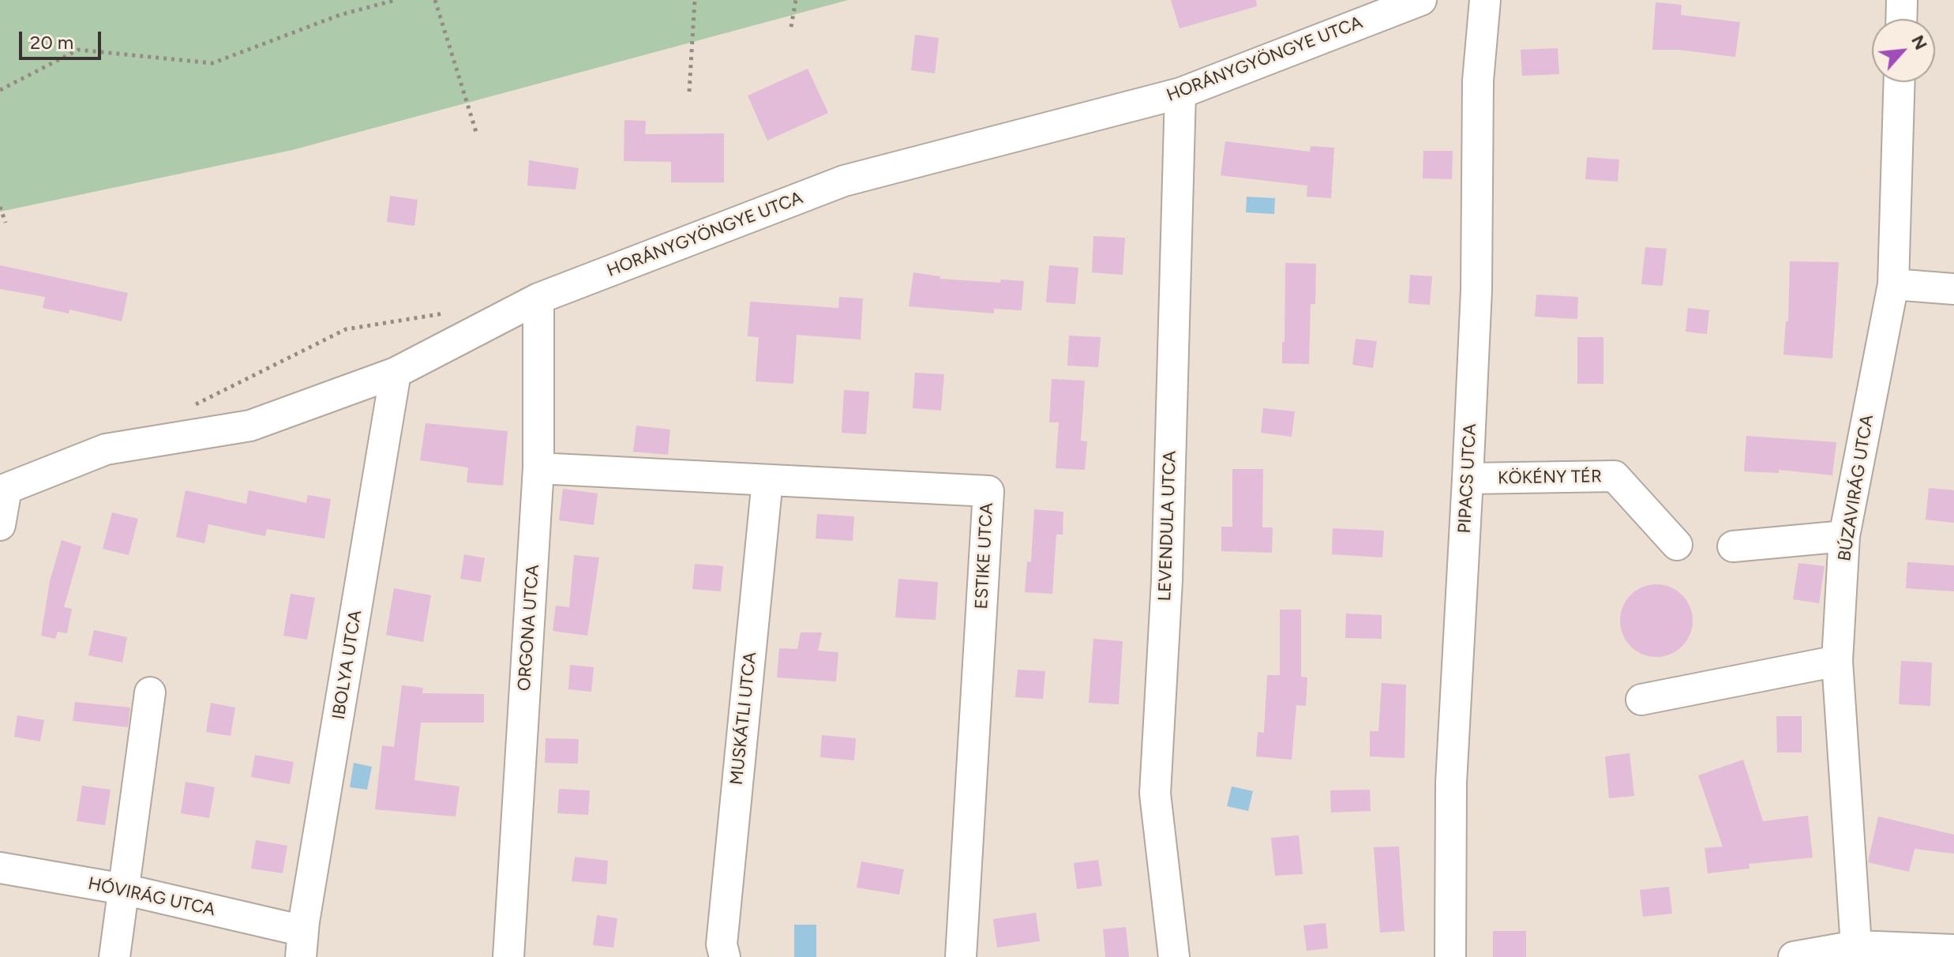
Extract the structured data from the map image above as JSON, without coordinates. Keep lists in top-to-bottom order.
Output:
{
  "streets": {
    "street": [
      "HORÁNYGYÖNGYE UTCA",
      "KÖKÉNY TÉR",
      "PIPACS UTCA",
      "BÚZAVIRÁG UTCA",
      "LEVENDULA UTCA",
      "ESTIKE UTCA",
      "ORGONA UTCA",
      "IBOLYA UTCA",
      "MUSKÁTLI UTCA",
      "HÓVIRÁG UTCA"
    ]
  },
  "crossings": [
    ["HORÁNYGYÖNGYE UTCA", "LEVENDULA UTCA"],
    ["HORÁNYGYÖNGYE UTCA", "ORGONA UTCA"],
    ["HORÁNYGYÖNGYE UTCA", "IBOLYA UTCA"],
    ["KÖKÉNY TÉR", "PIPACS UTCA"],
    ["ESTIKE UTCA", "ORGONA UTCA"],
    ["ESTIKE UTCA", "MUSKÁTLI UTCA"],
    ["IBOLYA UTCA", "HÓVIRÁG UTCA"]
  ],
  "scale_bar": "20 m",
  "north": "top right"
}
